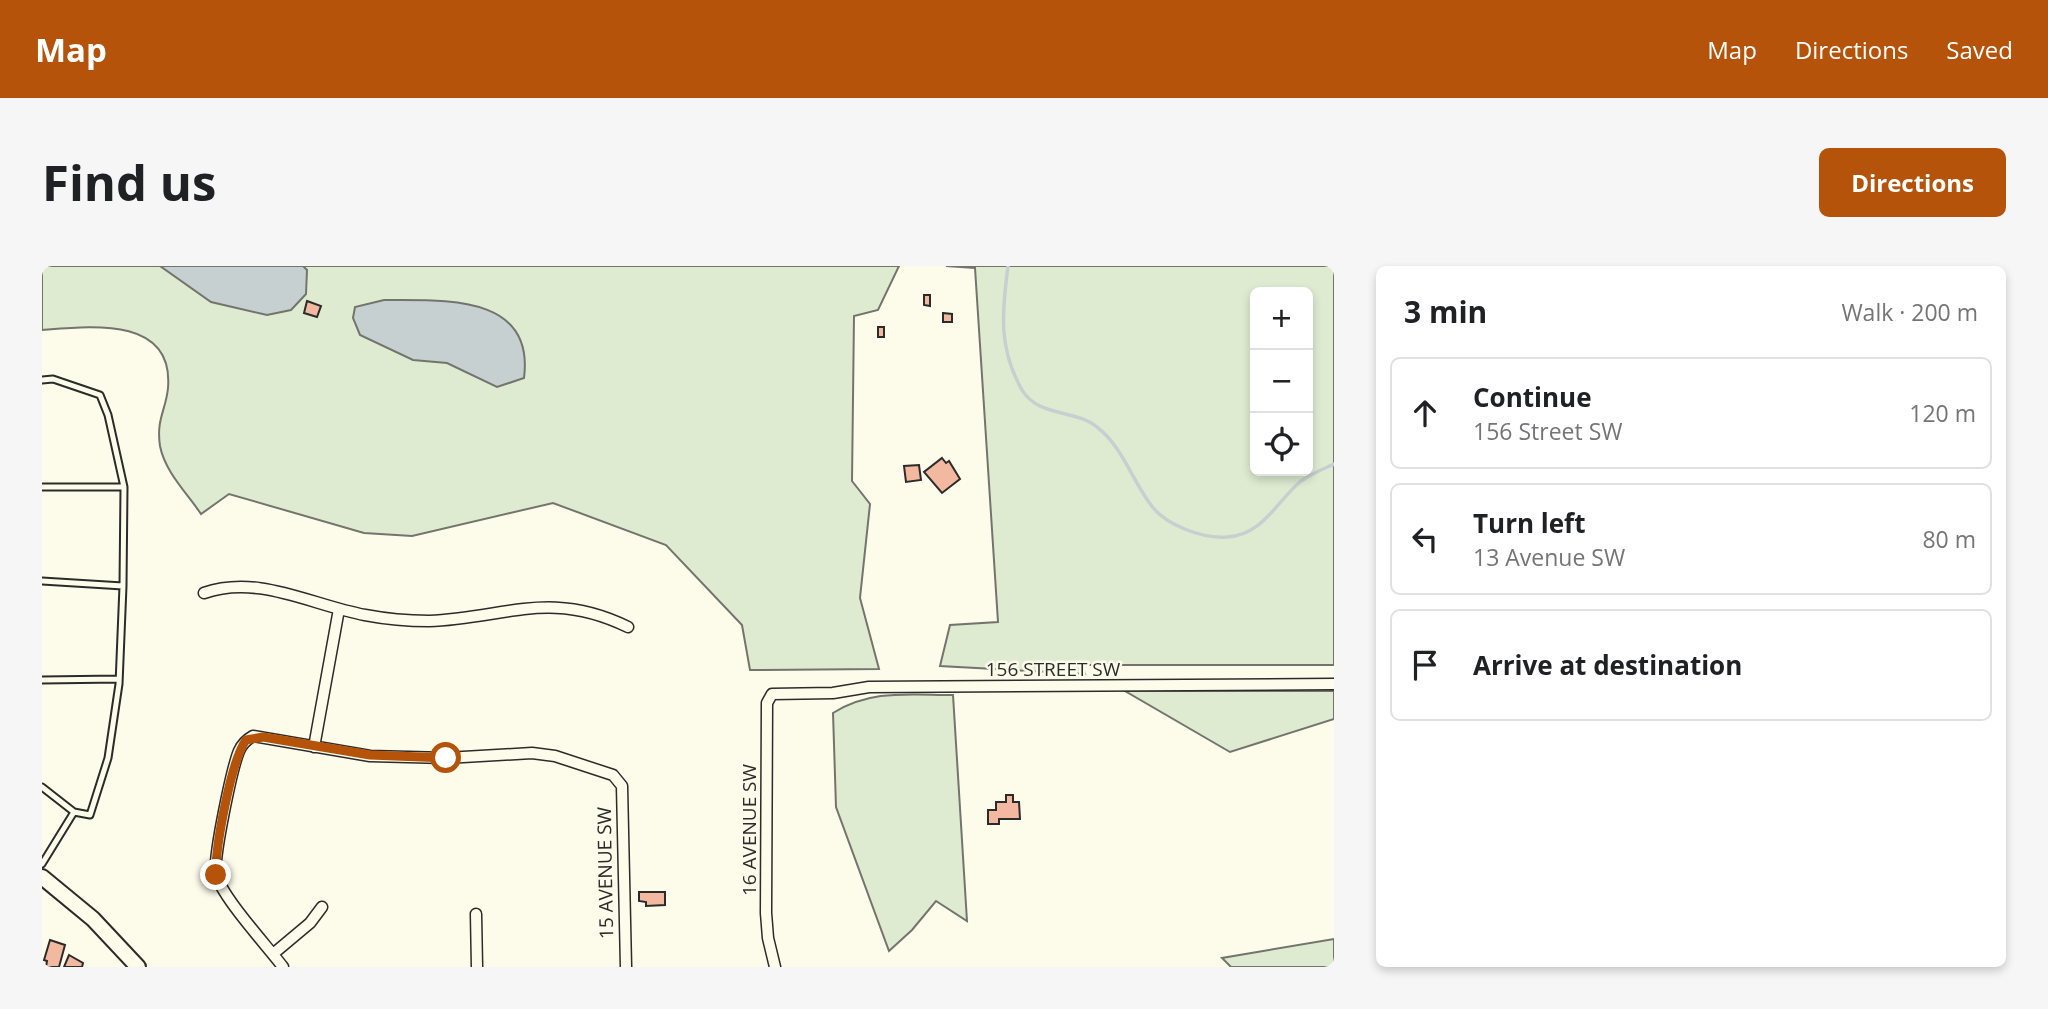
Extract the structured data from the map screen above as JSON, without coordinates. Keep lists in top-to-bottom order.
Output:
{
  "streets": {
    "street": ["156 STREET SW", "16 AVENUE SW", "15 AVENUE SW"]
  },
  "crossings": [
    ["156 STREET SW", "16 AVENUE SW"]
  ],
  "page": {
    "header": "Map",
    "nav": ["Map", "Directions", "Saved"],
    "buttons": "Directions",
    "title": "Find us",
    "heading": ["3 min", "Walk · 200 m"],
    "map_buttons": ["+", "−"],
    "list": [
      ["Continue", "156 Street SW", "120 m"],
      ["Turn left", "13 Avenue SW", "80 m"],
      "Arrive at destination"
    ]
  }
}
